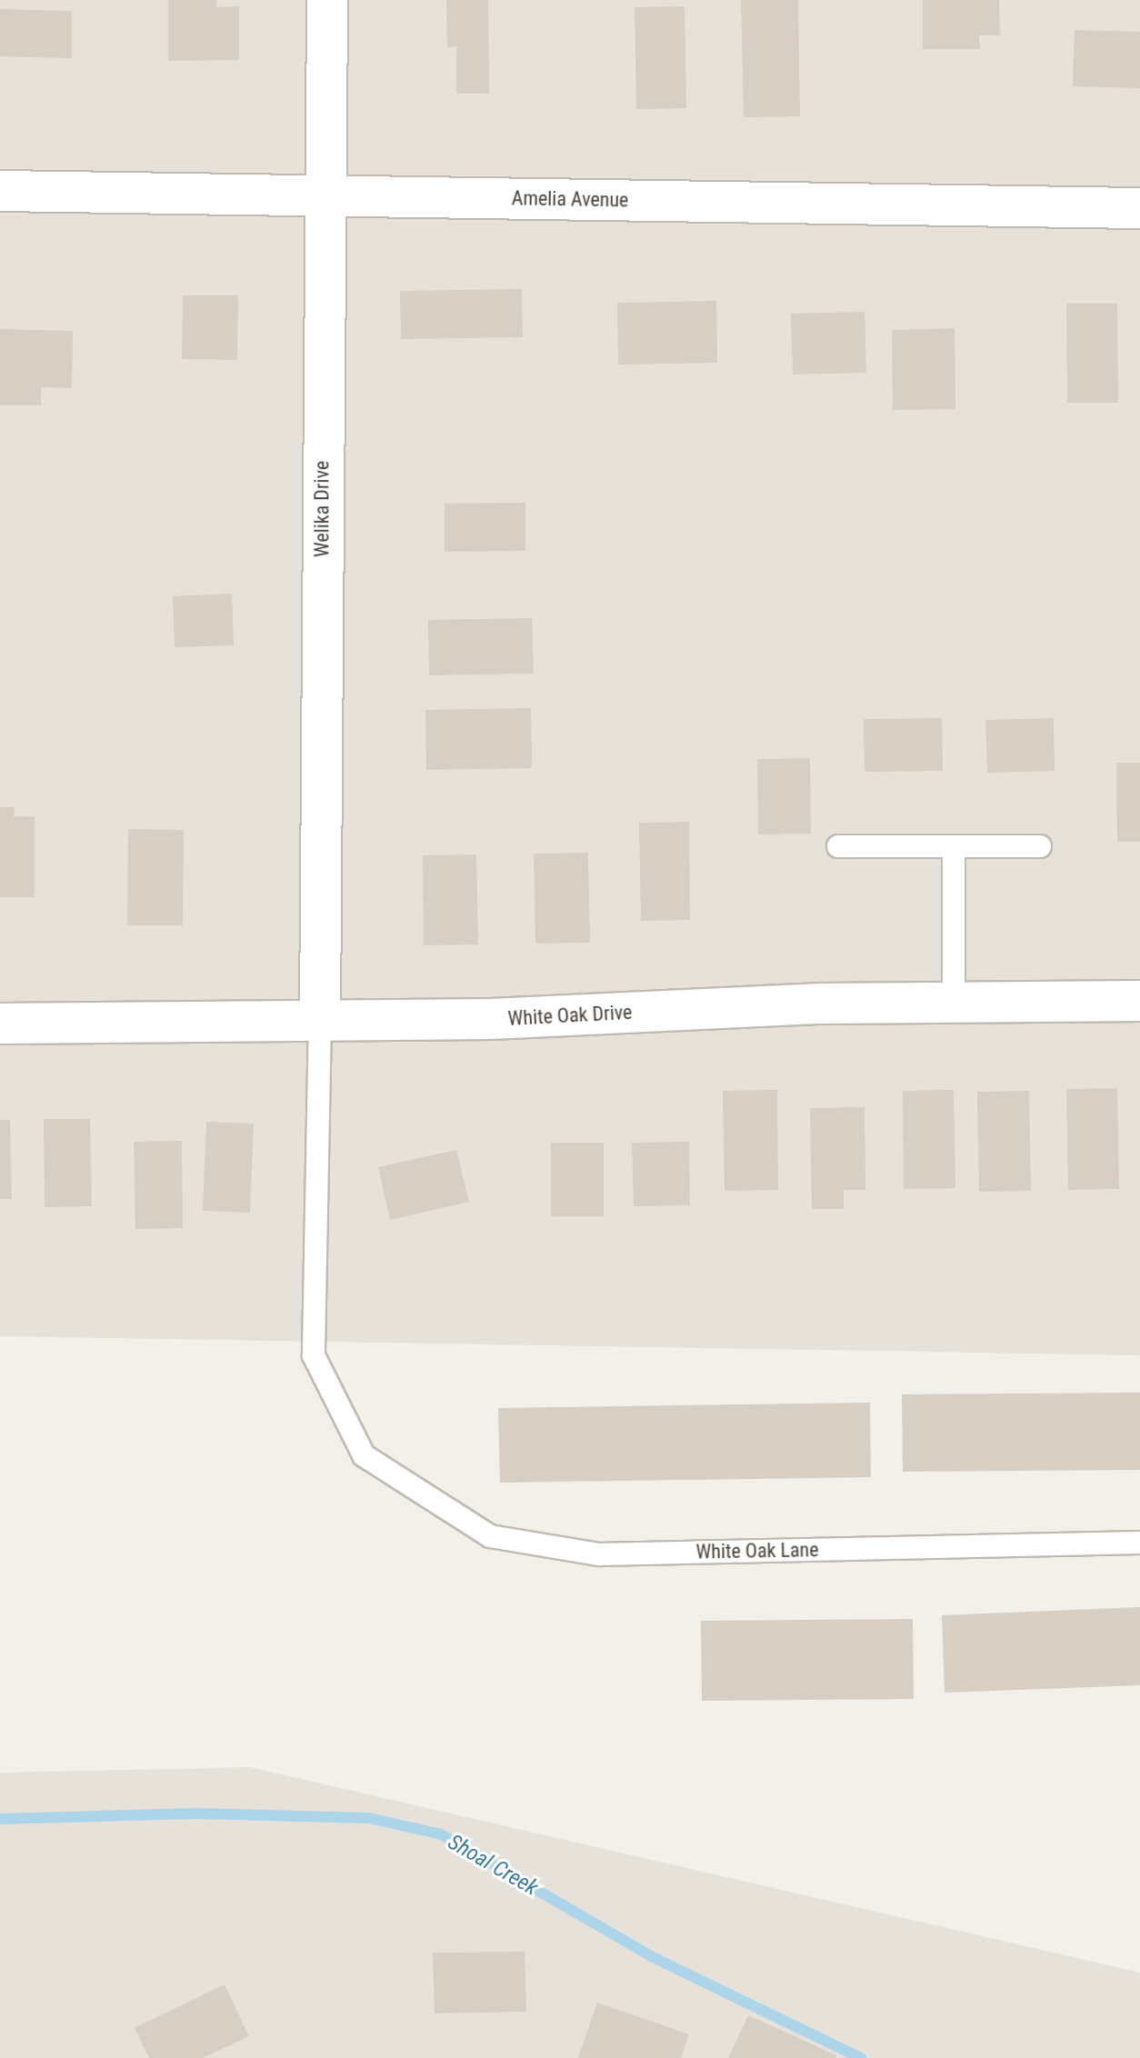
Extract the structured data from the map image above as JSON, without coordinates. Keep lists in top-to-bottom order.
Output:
{
  "streets": {
    "street": ["Amelia Avenue", "Welika Drive", "White Oak Drive"],
    "lane": ["White Oak Lane"]
  },
  "crossings": [
    ["Amelia Avenue", "Welika Drive"],
    ["Welika Drive", "White Oak Drive"],
    ["Welika Drive", "White Oak Lane"],
    ["White Oak Drive", "White Oak Lane"]
  ],
  "water": ["Shoal Creek"]
}
